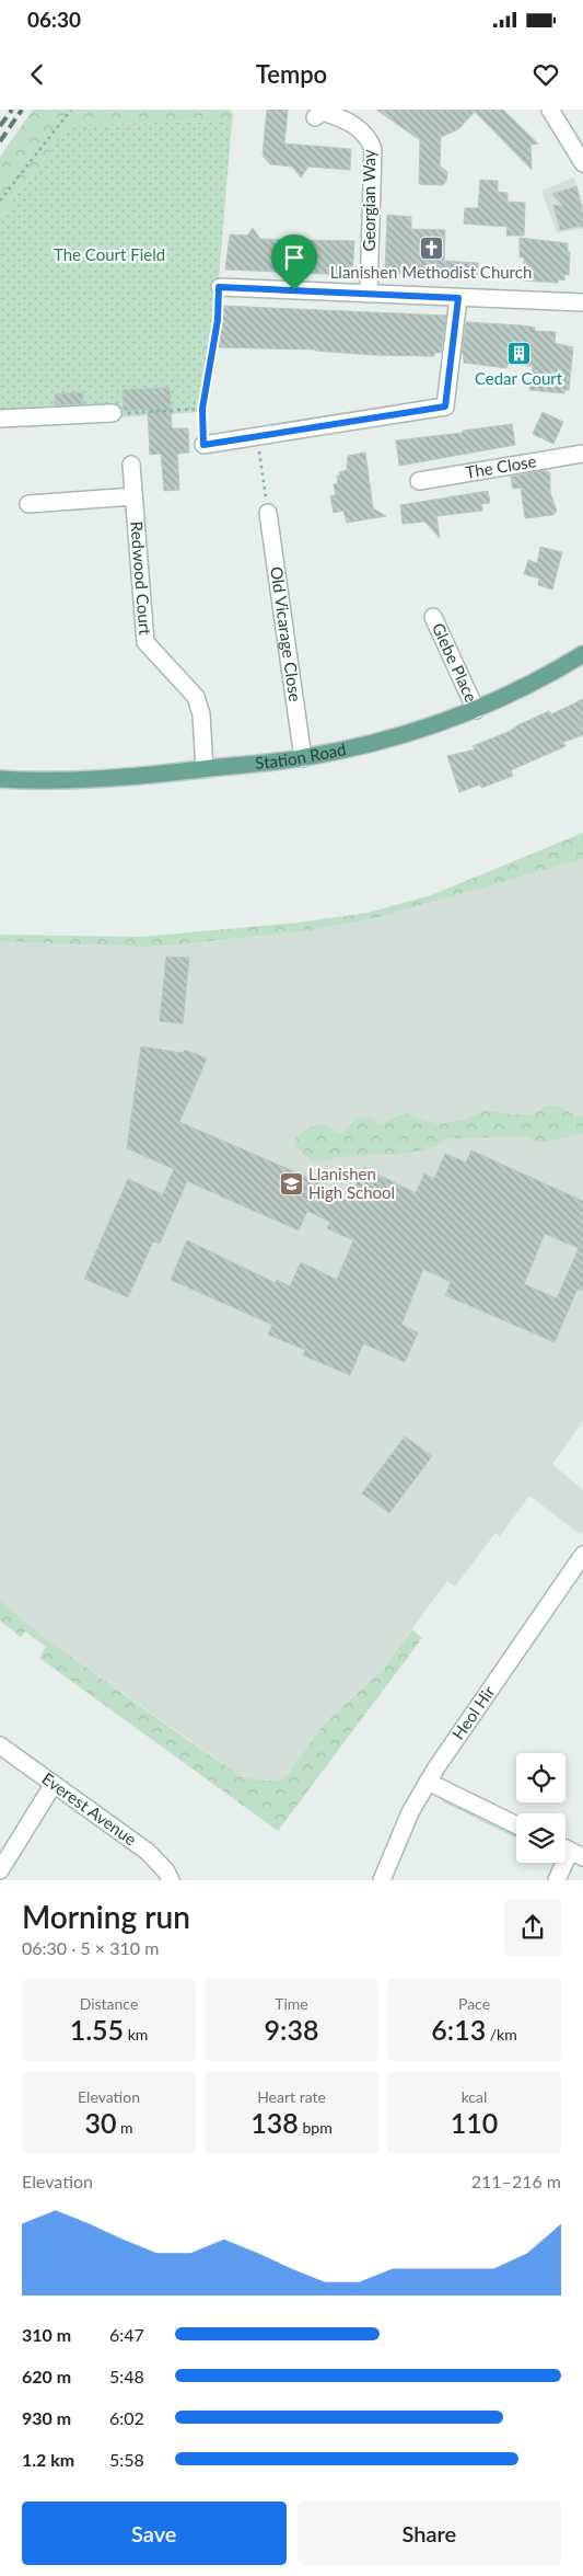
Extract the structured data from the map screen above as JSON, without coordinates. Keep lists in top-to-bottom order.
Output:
{
  "streets": {
    "main road": ["Station Road"],
    "street": [
      "Georgian Way",
      "The Close",
      "Redwood Court",
      "Old Vicarage Close",
      "Glebe Place",
      "Heol Hir",
      "Everest Avenue"
    ]
  },
  "crossings": [
    ["Redwood Court", "Station Road"],
    ["Old Vicarage Close", "Station Road"],
    ["Glebe Place", "Station Road"]
  ],
  "parks": ["The Court Field"],
  "places": {
    "church": ["Llanishen Methodist Church"],
    "building": ["Cedar Court"],
    "school or university": ["Llanishen High School"]
  },
  "page": {
    "status": "06:30",
    "header": "Tempo",
    "heading": ["Morning run", "06:30 · 5 × 310 m"],
    "stats": [
      ["Distance", "1.55 km"],
      ["Time", "9:38"],
      ["Pace", "6:13 /km"],
      ["Elevation", "30 m"],
      ["Heart rate", "138 bpm"],
      ["kcal", "110"]
    ],
    "chart": ["Elevation", "211–216 m"],
    "list": [
      {
        "name": "310 m",
        "note": "6:47"
      },
      {
        "name": "620 m",
        "note": "5:48"
      },
      {
        "name": "930 m",
        "note": "6:02"
      },
      {
        "name": "1.2 km",
        "note": "5:58"
      }
    ],
    "buttons": ["Save", "Share"]
  }
}
